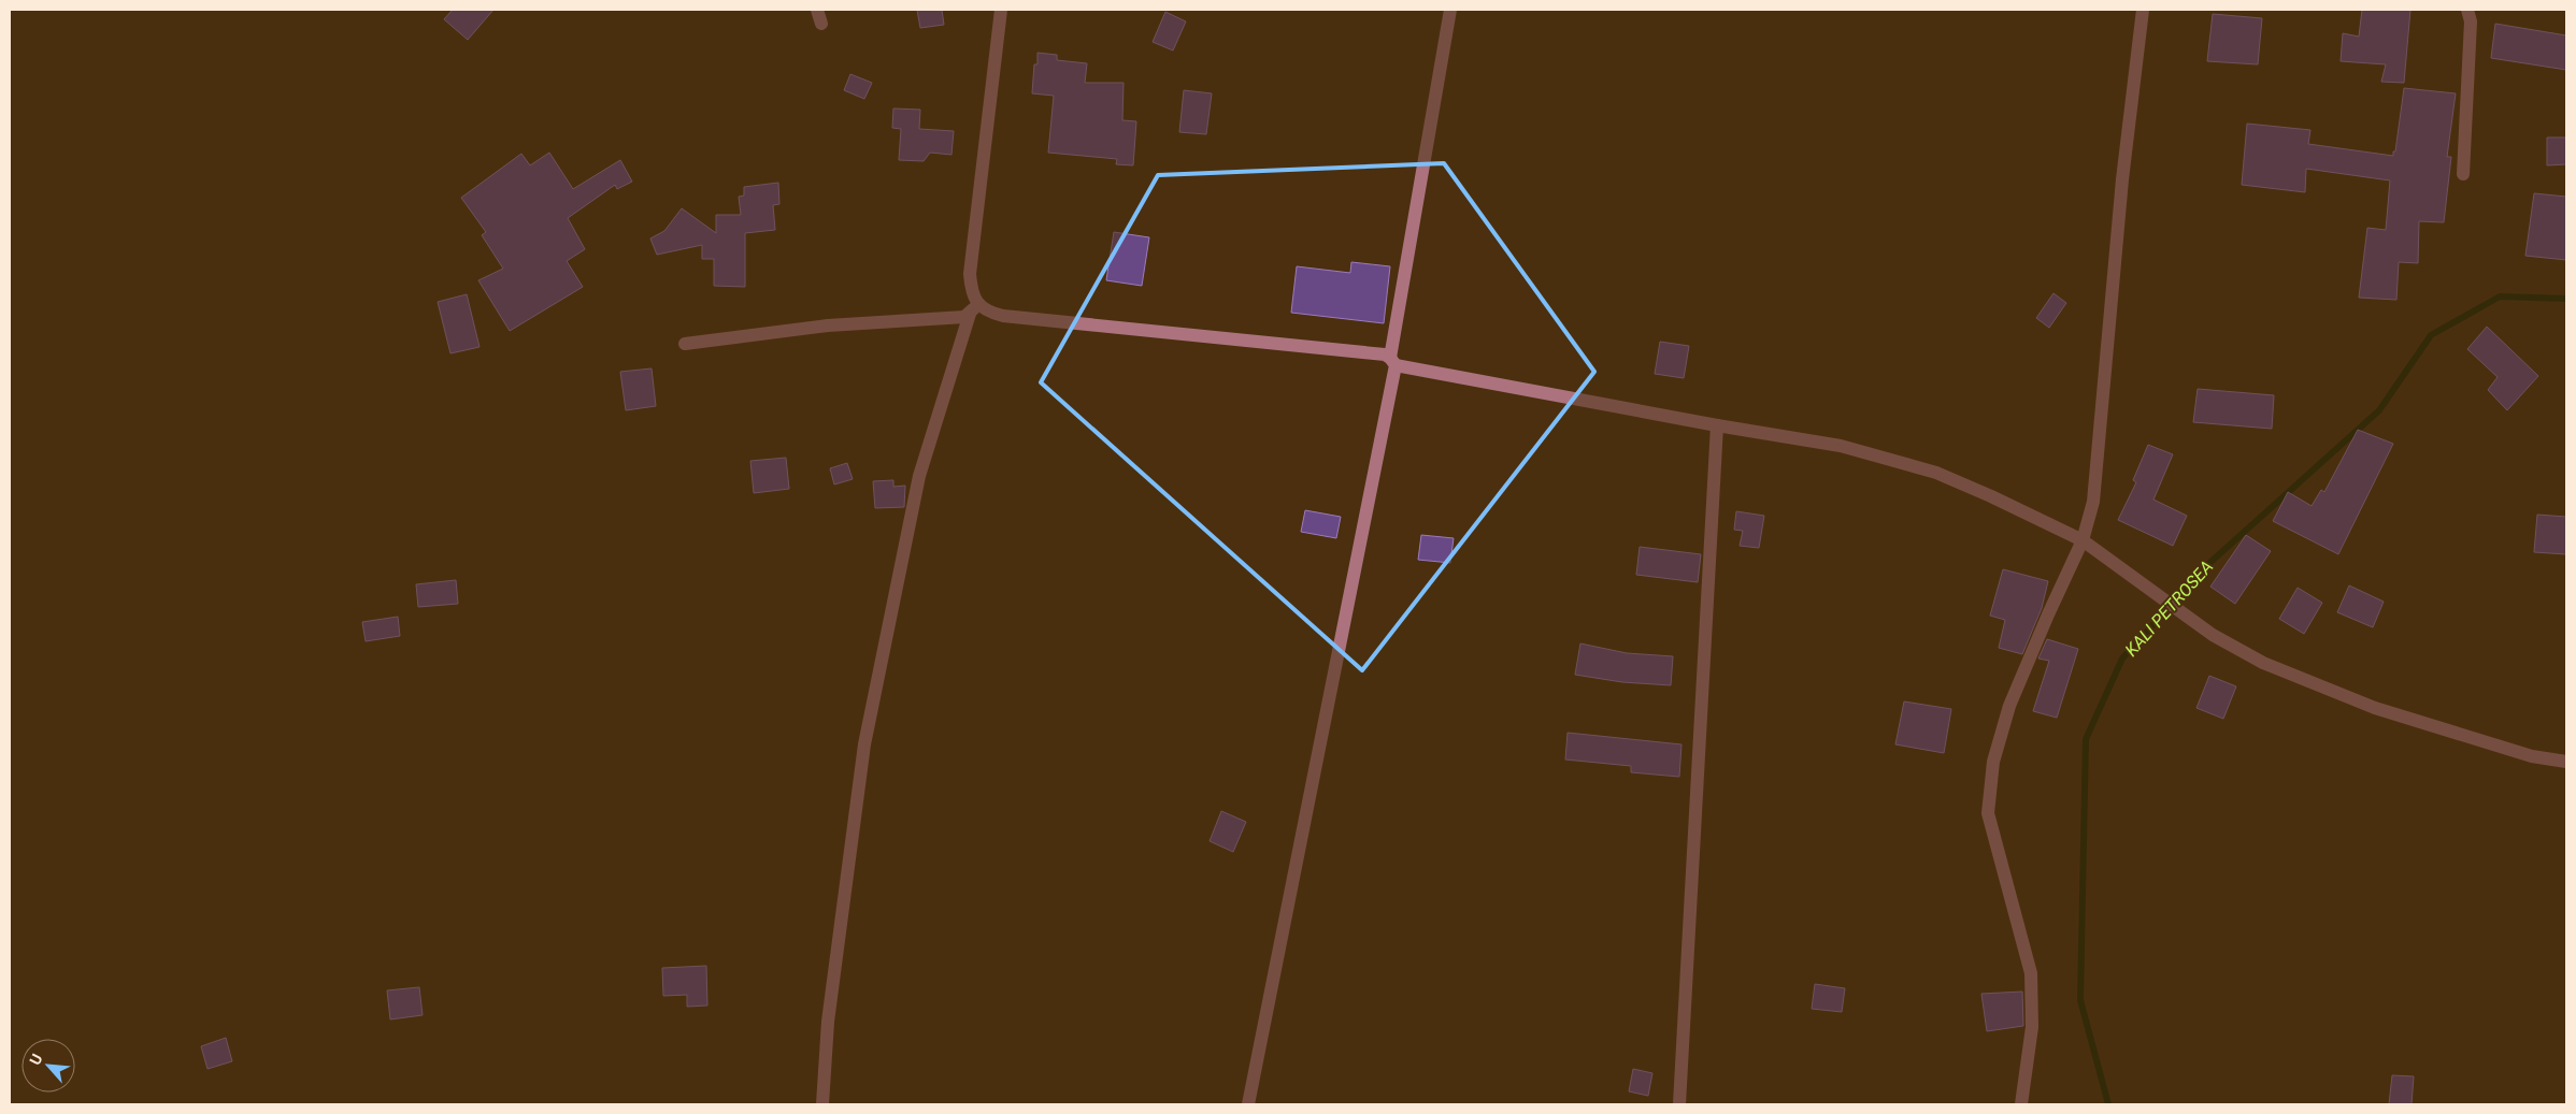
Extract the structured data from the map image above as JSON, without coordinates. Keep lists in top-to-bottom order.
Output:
{
  "water": ["KALI PETROSEA"],
  "north": "top left"
}
